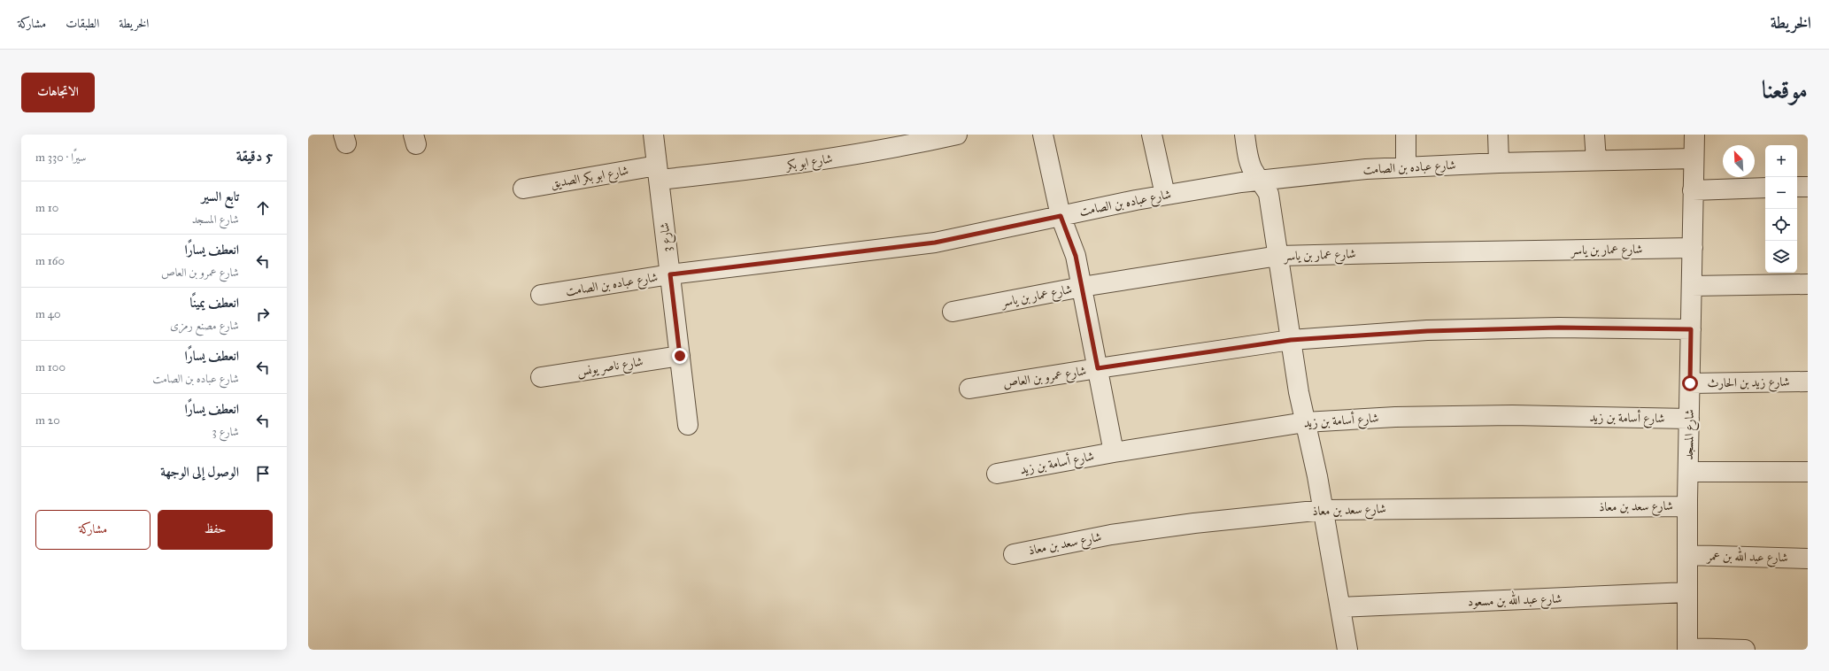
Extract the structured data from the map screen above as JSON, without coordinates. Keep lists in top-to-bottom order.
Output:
{
  "streets": {
    "street": [
      "شارع ابو بكر",
      "شارع عباده بن الصامت",
      "شارع ابو بكر الصديق",
      "شارع 3",
      "شارع عمار بن ياسر",
      "شارع ناصر يونس",
      "شارع عمرو بن العاص",
      "شارع زيد بن الحارث",
      "شارع أسامة بن زيد",
      "شارع المسجد",
      "شارع سعد بن معاذ",
      "شارع عبد الله بن عمر",
      "شارع عبد الله بن مسعود"
    ]
  },
  "crossings": [
    ["شارع ابو بكر", "شارع ابو بكر الصديق"],
    ["شارع ابو بكر", "شارع 3"],
    ["شارع عباده بن الصامت", "شارع 3"],
    ["شارع عباده بن الصامت", "شارع المسجد"],
    ["شارع ابو بكر الصديق", "شارع 3"],
    ["شارع 3", "شارع ناصر يونس"],
    ["شارع عمار بن ياسر", "شارع المسجد"],
    ["شارع عمرو بن العاص", "شارع المسجد"],
    ["شارع زيد بن الحارث", "شارع المسجد"],
    ["شارع أسامة بن زيد", "شارع المسجد"],
    ["شارع المسجد", "شارع سعد بن معاذ"],
    ["شارع المسجد", "شارع عبد الله بن عمر"],
    ["شارع المسجد", "شارع عبد الله بن مسعود"]
  ],
  "north": "top left",
  "page": {
    "header": "الخريطة",
    "nav": ["الخريطة", "الطبقات", "مشاركة"],
    "title": "موقعنا",
    "buttons": [
      "الاتجاهات",
      ["حفظ", "مشاركة"]
    ],
    "heading": ["5 دقيقة", "سيرًا · 330 m"],
    "map_buttons": ["+", "−"],
    "list": [
      ["تابع السير", "شارع المسجد", "10 m"],
      ["انعطف يسارًا", "شارع عمرو بن العاص", "160 m"],
      ["انعطف يمينًا", "شارع مصنع رمزى", "40 m"],
      ["انعطف يسارًا", "شارع عباده بن الصامت", "100 m"],
      ["انعطف يسارًا", "شارع 3", "20 m"],
      "الوصول إلى الوجهة"
    ]
  }
}
